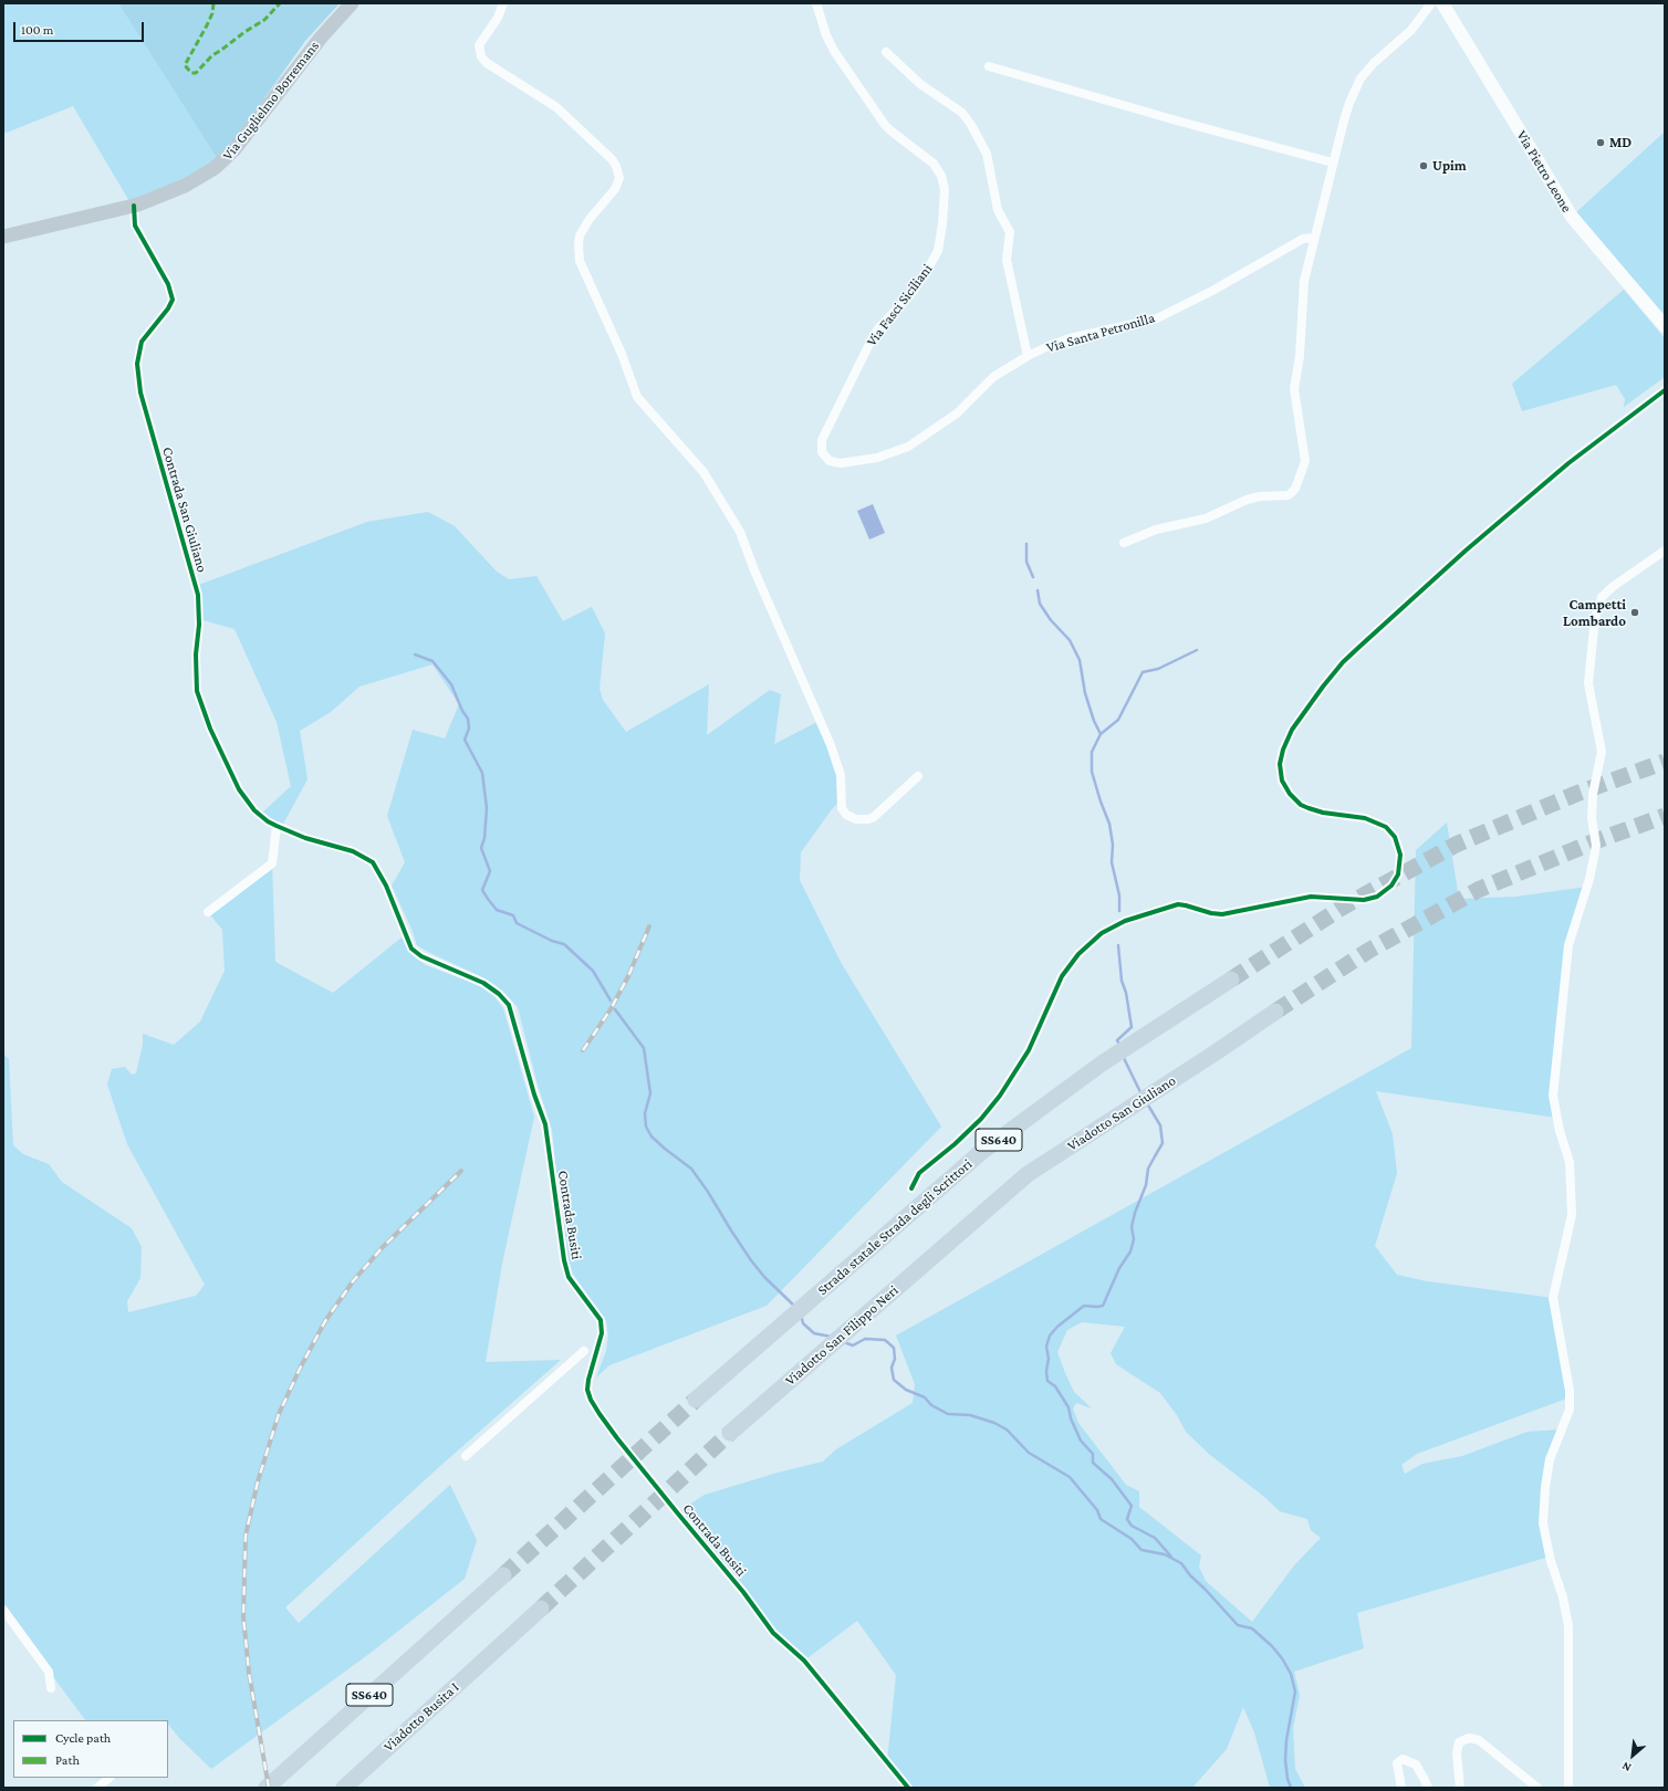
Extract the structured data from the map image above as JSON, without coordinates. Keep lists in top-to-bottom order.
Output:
{
  "streets": {
    "highway": [
      "Viadotto San Giuliano",
      "SS640",
      "Strada statale Strada degli Scrittori",
      "Viadotto San Filippo Neri",
      "Viadotto Busita I"
    ],
    "main road": ["Via Guglielmo Borremans", "Via Pietro Leone"],
    "street": [
      "Via Fasci Siciliani",
      "Via Santa Petronilla",
      "Contrada San Giuliano",
      "Contrada Busiti"
    ]
  },
  "crossings": [
    ["Via Guglielmo Borremans", "Contrada San Giuliano"],
    ["Via Fasci Siciliani", "Via Santa Petronilla"],
    ["Contrada San Giuliano", "Contrada Busiti"],
    ["Viadotto San Giuliano", "Viadotto San Filippo Neri"]
  ],
  "places": ["MD", "Upim", "Campetti Lombardo"],
  "legend": ["Cycle path", "Path"],
  "scale_bar": "100 m",
  "north": "bottom left"
}
